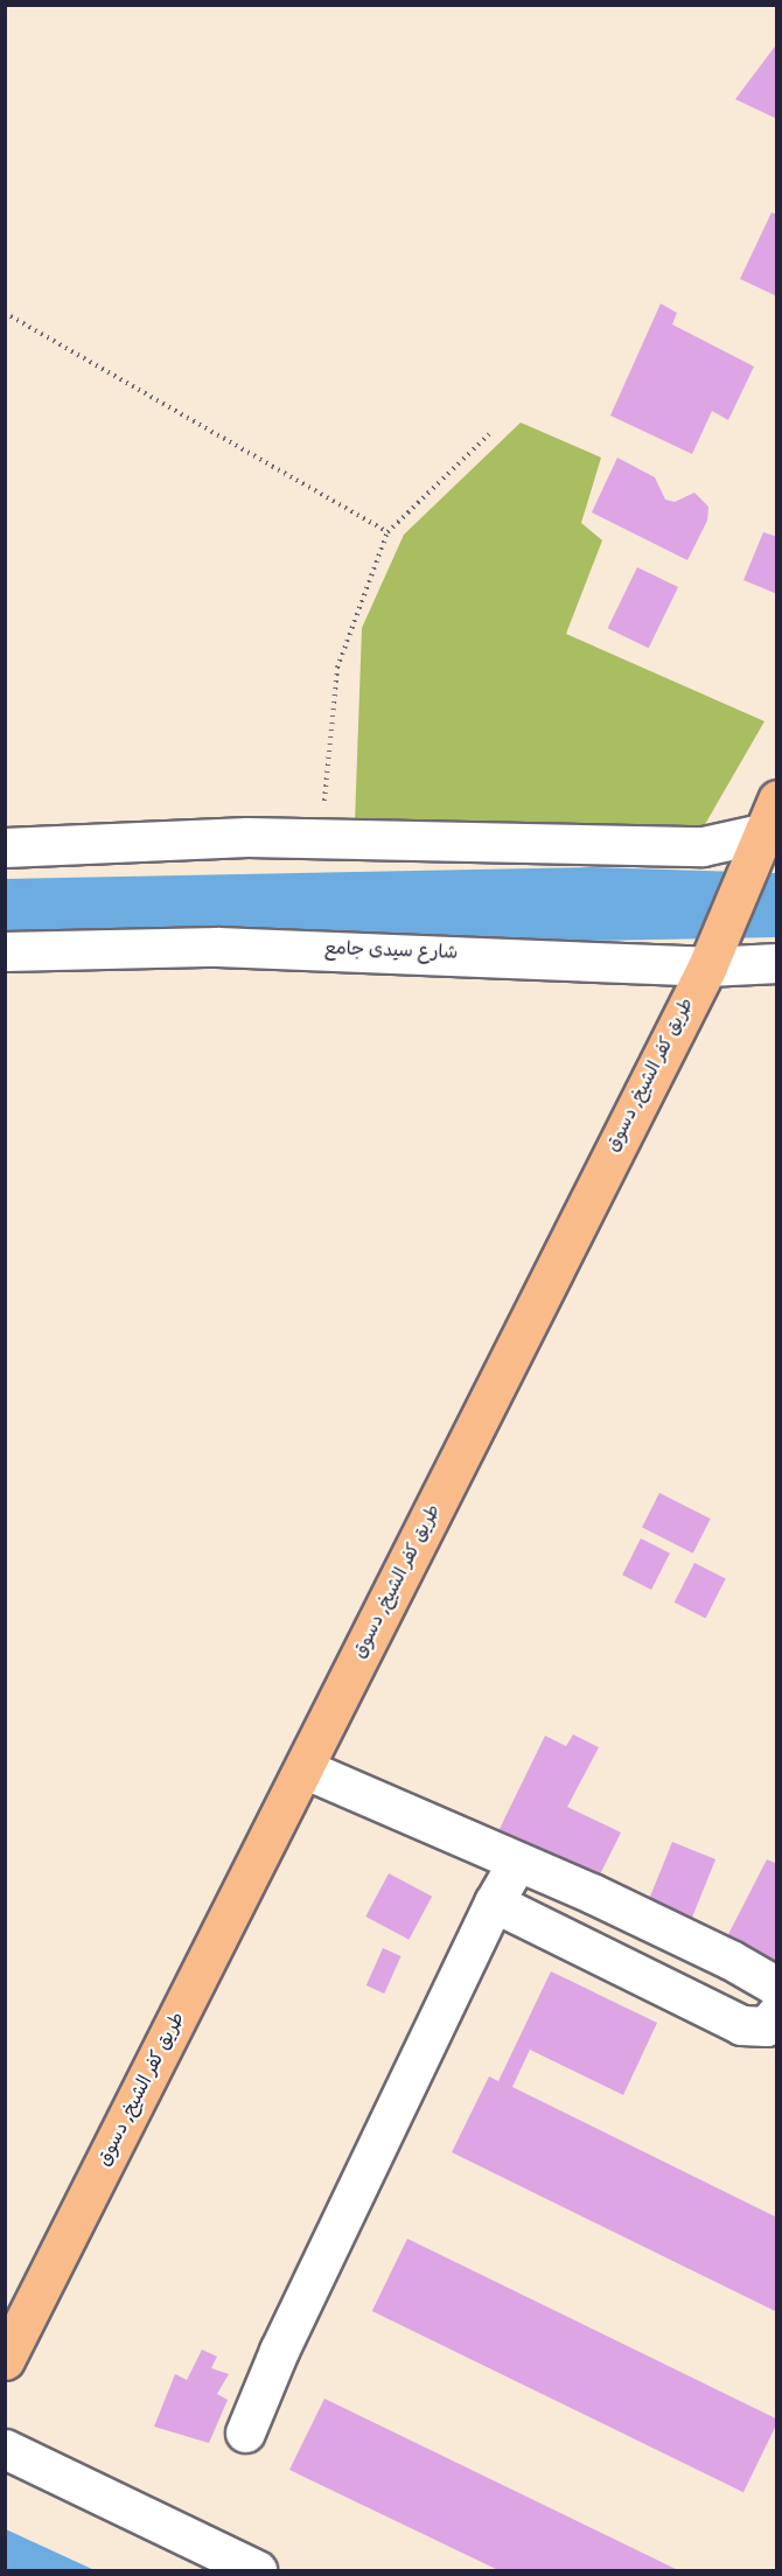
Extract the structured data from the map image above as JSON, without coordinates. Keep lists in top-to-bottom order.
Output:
{
  "streets": {
    "main road": ["طريق كفر الشيخ, دسوق"],
    "street": ["شارع سيدى جامع"]
  },
  "crossings": [
    ["شارع سيدى جامع", "طريق كفر الشيخ, دسوق"]
  ]
}
